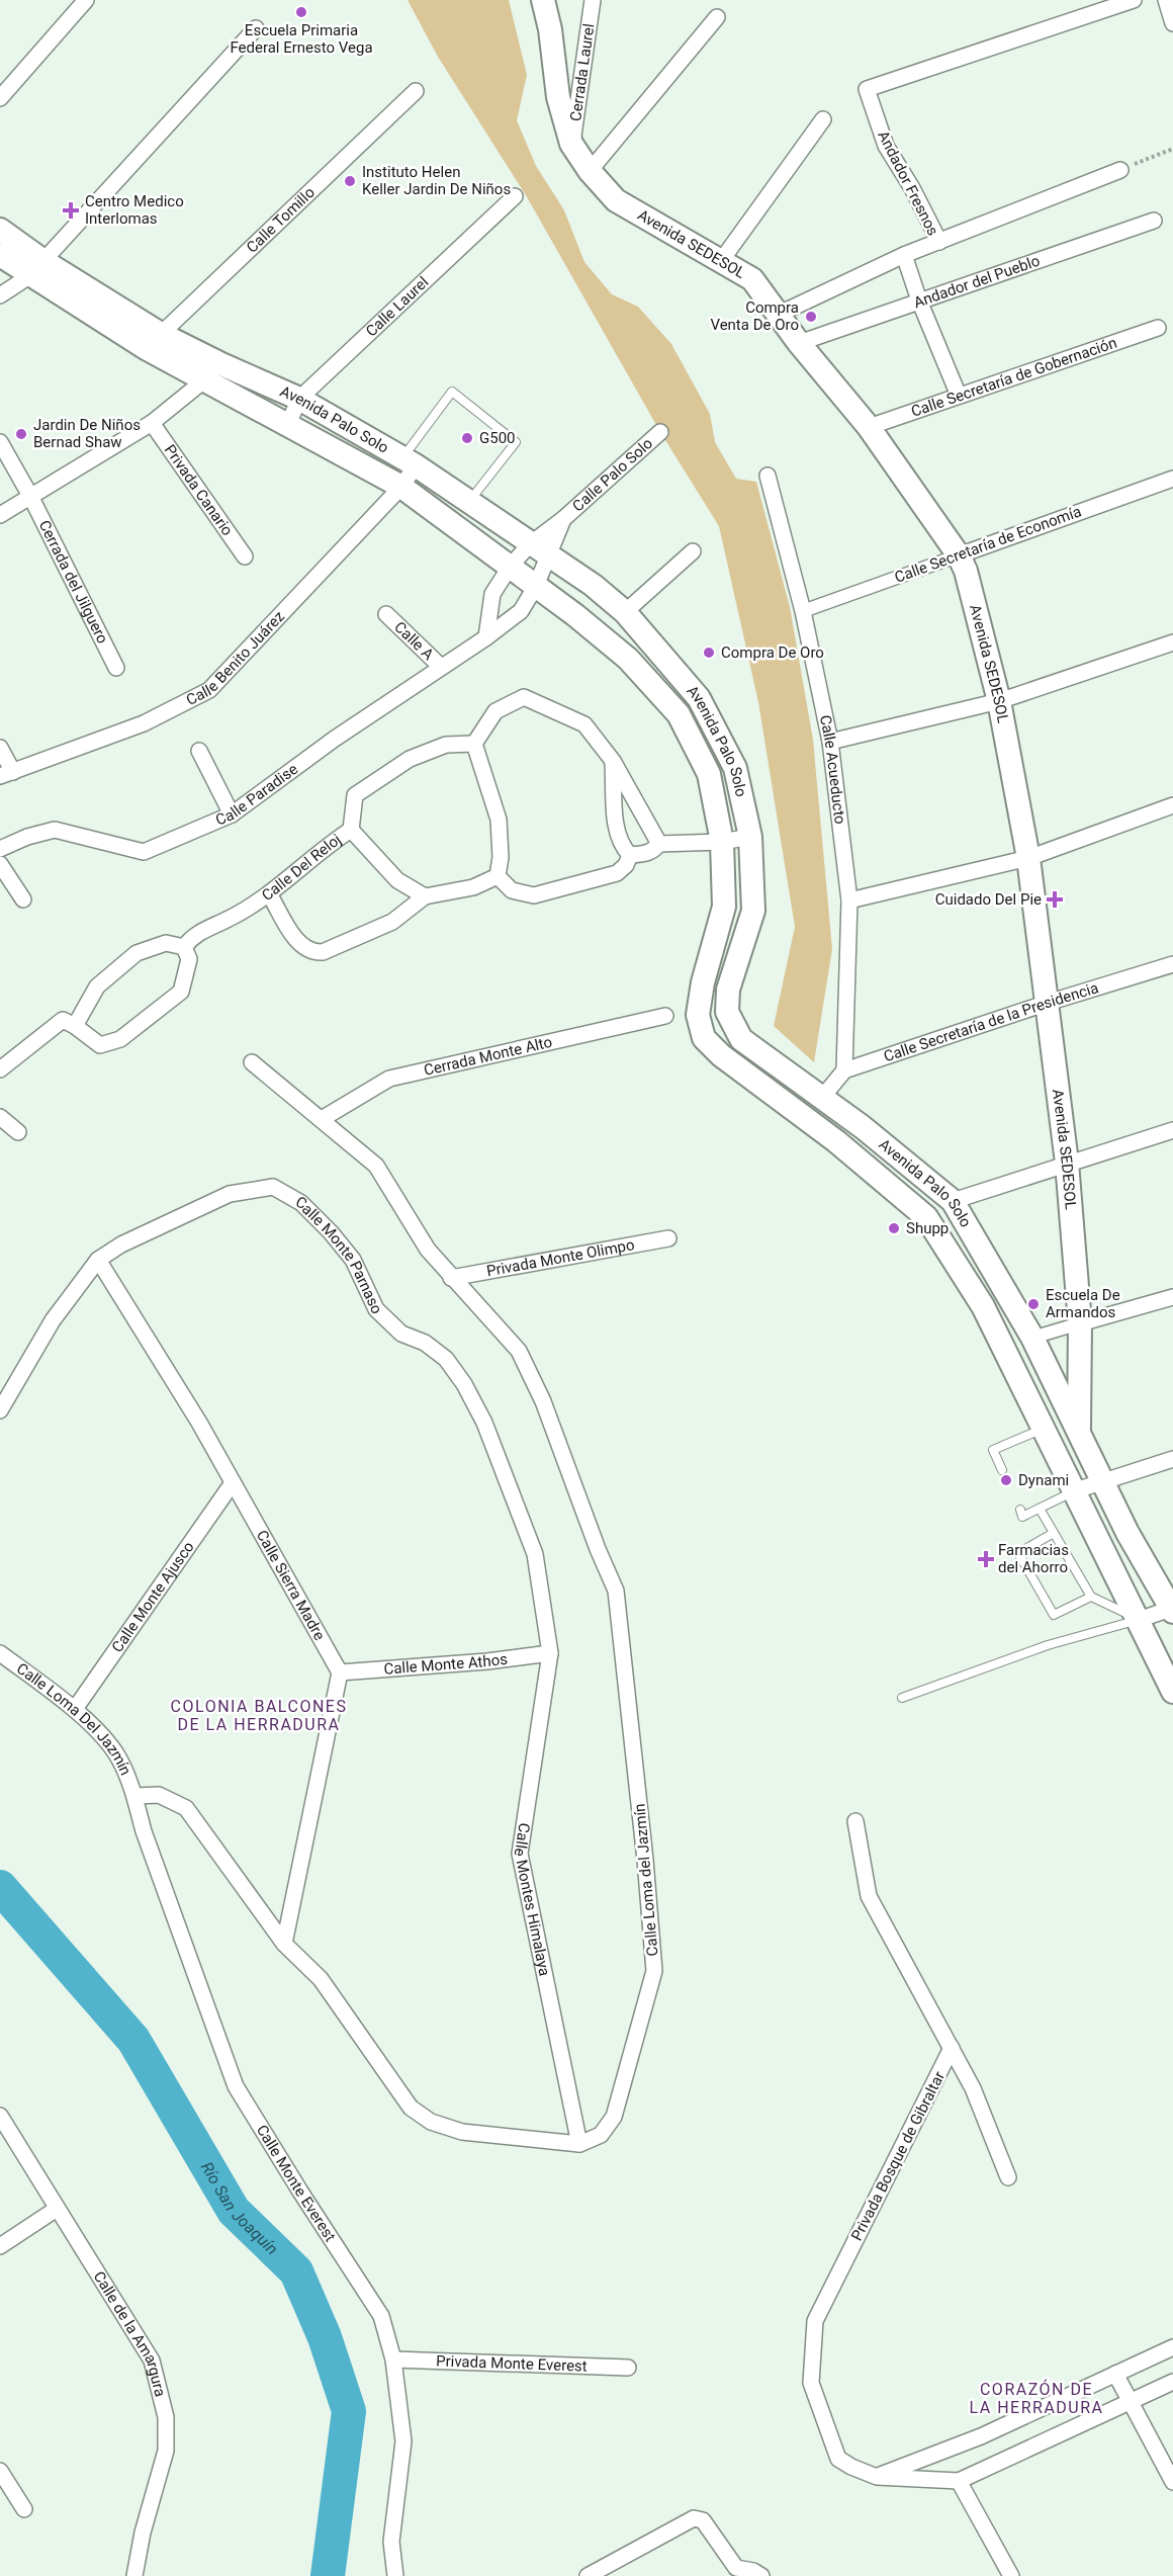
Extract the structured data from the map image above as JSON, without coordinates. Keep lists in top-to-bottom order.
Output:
{
  "streets": {
    "main road": ["Avenida SEDESOL", "Avenida Palo Solo"],
    "street": [
      "Cerrada Laurel",
      "Andador Fresnos",
      "Calle Tomillo",
      "Andador del Pueblo",
      "Calle Laurel",
      "Calle Secretaría de Gobernación",
      "Calle Palo Solo",
      "Privada Canario",
      "Calle Secretaría de Economía",
      "Cerrada del Jilguero",
      "Calle A",
      "Calle Benito Juárez",
      "Calle Acueducto",
      "Calle Paradise",
      "Calle Del Reloj",
      "Calle Secretaría de la Presidencia",
      "Cerrada Monte Alto",
      "Calle Monte Parnaso",
      "Privada Monte Olimpo",
      "Calle Sierra Madre",
      "Calle Monte Ajusco",
      "Calle Monte Athos",
      "Calle Loma Del Jazmín",
      "Calle Loma del Jazmín",
      "Calle Montes Himalaya",
      "Privada Bosque de Gibraltar",
      "Calle Monte Everest",
      "Calle de la Amargura",
      "Privada Monte Everest"
    ]
  },
  "crossings": [
    ["Cerrada Laurel", "Avenida SEDESOL"],
    ["Calle Tomillo", "Avenida Palo Solo"],
    ["Avenida SEDESOL", "Andador del Pueblo"],
    ["Avenida SEDESOL", "Calle Secretaría de Gobernación"],
    ["Avenida SEDESOL", "Avenida Palo Solo"],
    ["Avenida SEDESOL", "Calle Secretaría de Economía"],
    ["Avenida SEDESOL", "Calle Secretaría de la Presidencia"],
    ["Calle Laurel", "Avenida Palo Solo"],
    ["Avenida Palo Solo", "Calle Palo Solo"],
    ["Avenida Palo Solo", "Calle Benito Juárez"],
    ["Avenida Palo Solo", "Calle Paradise"],
    ["Calle Palo Solo", "Calle Paradise"],
    ["Calle Secretaría de Economía", "Calle Acueducto"],
    ["Calle A", "Calle Paradise"],
    ["Calle Acueducto", "Calle Secretaría de la Presidencia"],
    ["Cerrada Monte Alto", "Calle Loma del Jazmín"],
    ["Calle Monte Parnaso", "Calle Sierra Madre"],
    ["Calle Monte Parnaso", "Calle Monte Athos"],
    ["Calle Monte Parnaso", "Calle Montes Himalaya"],
    ["Privada Monte Olimpo", "Calle Loma del Jazmín"],
    ["Calle Sierra Madre", "Calle Monte Ajusco"],
    ["Calle Sierra Madre", "Calle Monte Athos"],
    ["Calle Monte Ajusco", "Calle Loma Del Jazmín"],
    ["Calle Monte Athos", "Calle Montes Himalaya"],
    ["Calle Loma Del Jazmín", "Calle Loma del Jazmín"],
    ["Calle Loma Del Jazmín", "Calle Monte Everest"],
    ["Calle Loma del Jazmín", "Calle Montes Himalaya"],
    ["Calle Loma del Jazmín", "Calle Monte Everest"],
    ["Calle Monte Everest", "Privada Monte Everest"]
  ],
  "districts": ["COLONIA BALCONES DE LA HERRADURA", "CORAZÓN DE LA HERRADURA"],
  "water": ["Río San Joaquín"],
  "places": {
    "other": [
      "Escuela Primaria Federal Ernesto Vega",
      "Instituto Helen Keller Jardin De Niños",
      "Compra Venta De Oro",
      "Jardin De Niños Bernad Shaw",
      "G500",
      "Compra De Oro",
      "Shupp",
      "Escuela De Armandos",
      "Dynami"
    ],
    "health": ["Centro Medico Interlomas", "Cuidado Del Pie", "Farmacias del Ahorro"]
  }
}
